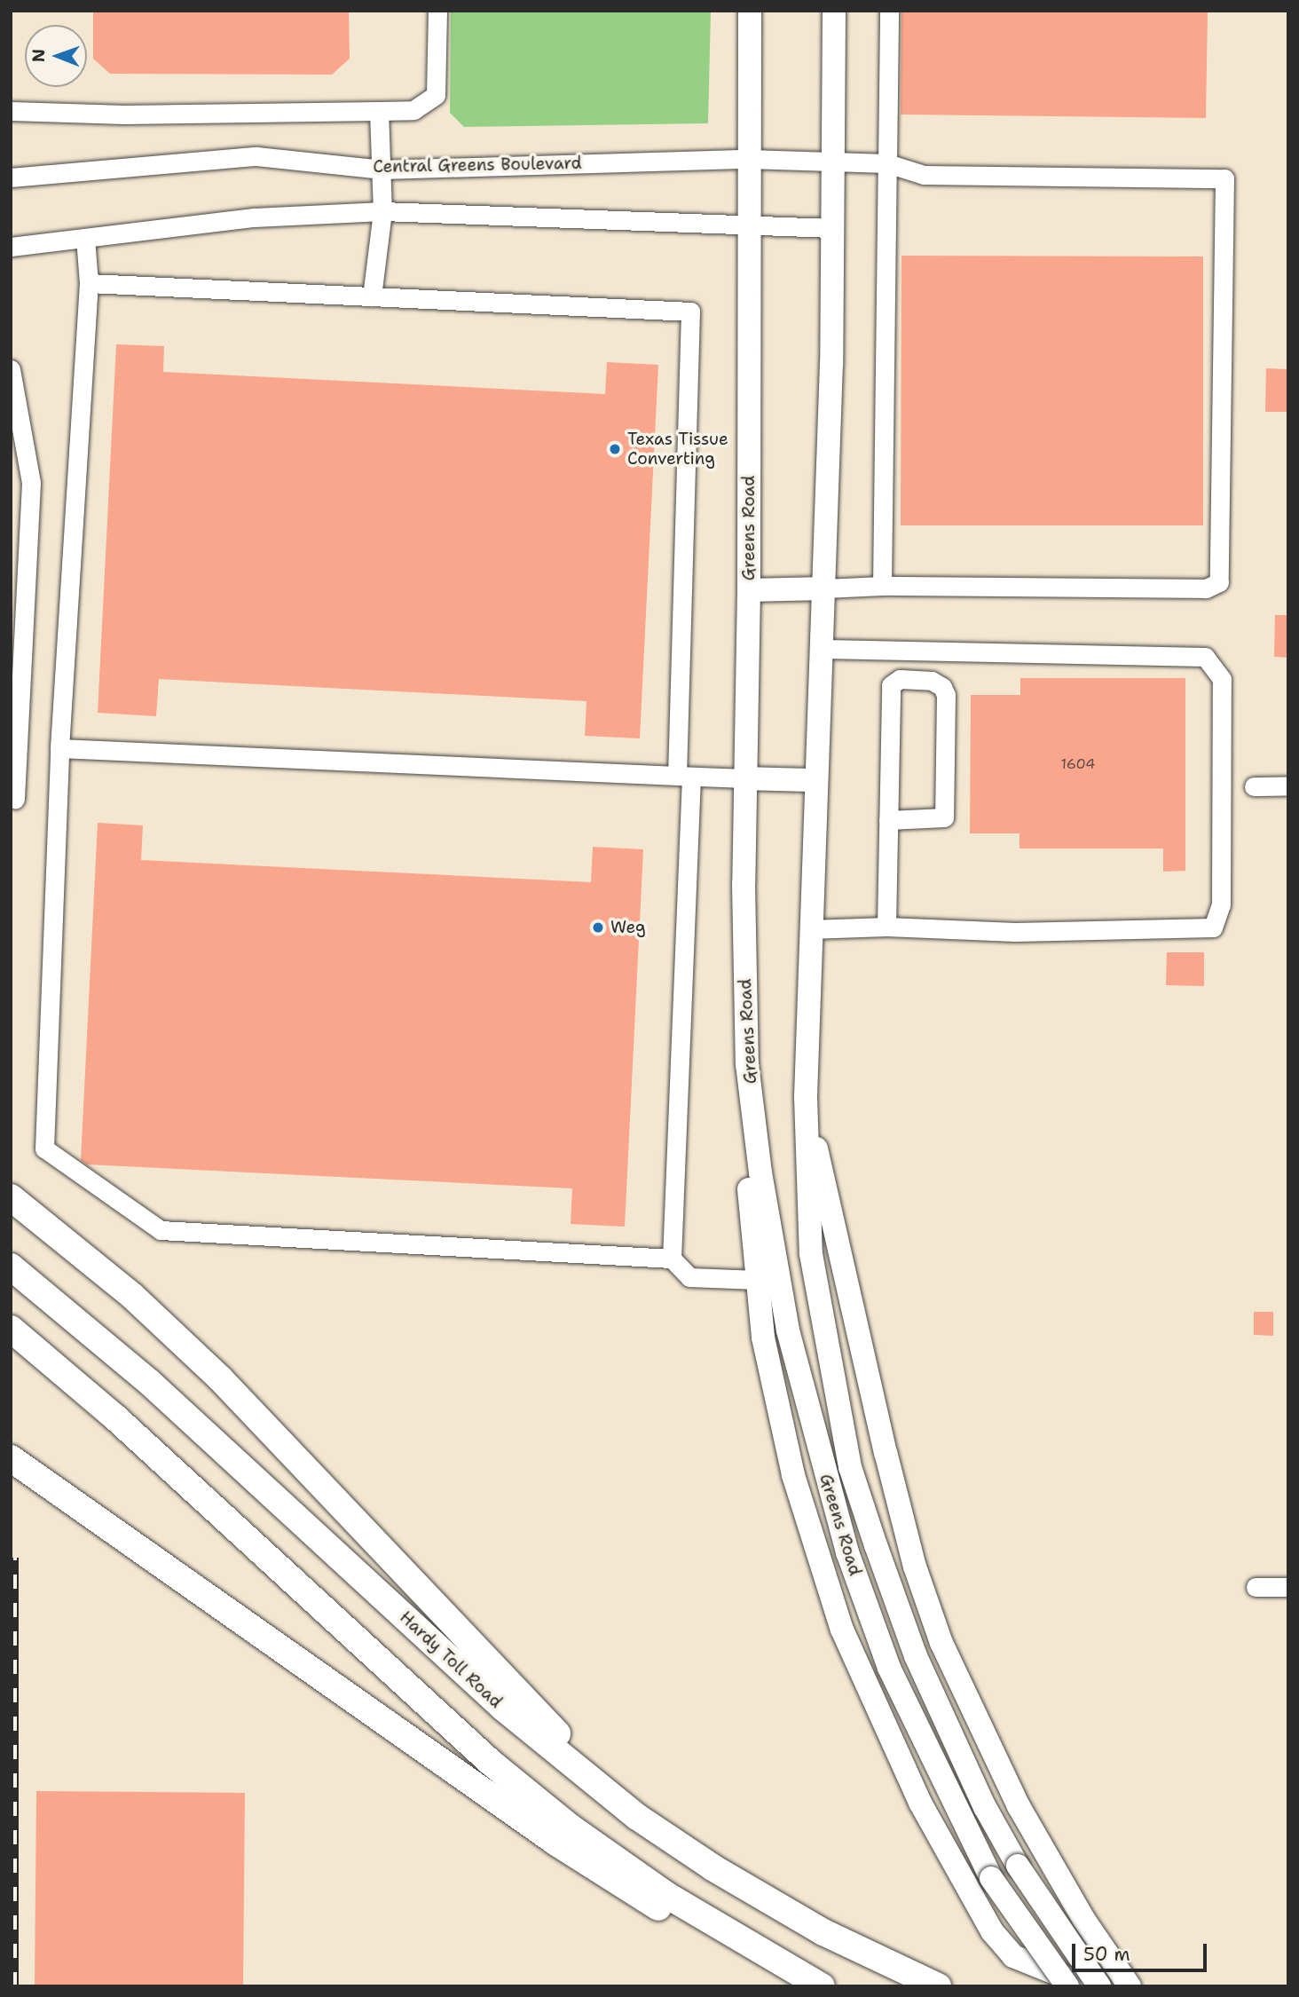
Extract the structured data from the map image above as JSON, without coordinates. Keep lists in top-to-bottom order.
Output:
{
  "streets": {
    "highway": ["Hardy Toll Road"],
    "main road": ["Greens Road"],
    "street": ["Central Greens Boulevard"]
  },
  "crossings": [
    ["Central Greens Boulevard", "Greens Road"]
  ],
  "places": ["Texas Tissue Converting", "Weg"],
  "house_numbers": ["1604"],
  "scale_bar": "50 m",
  "north": "left"
}
